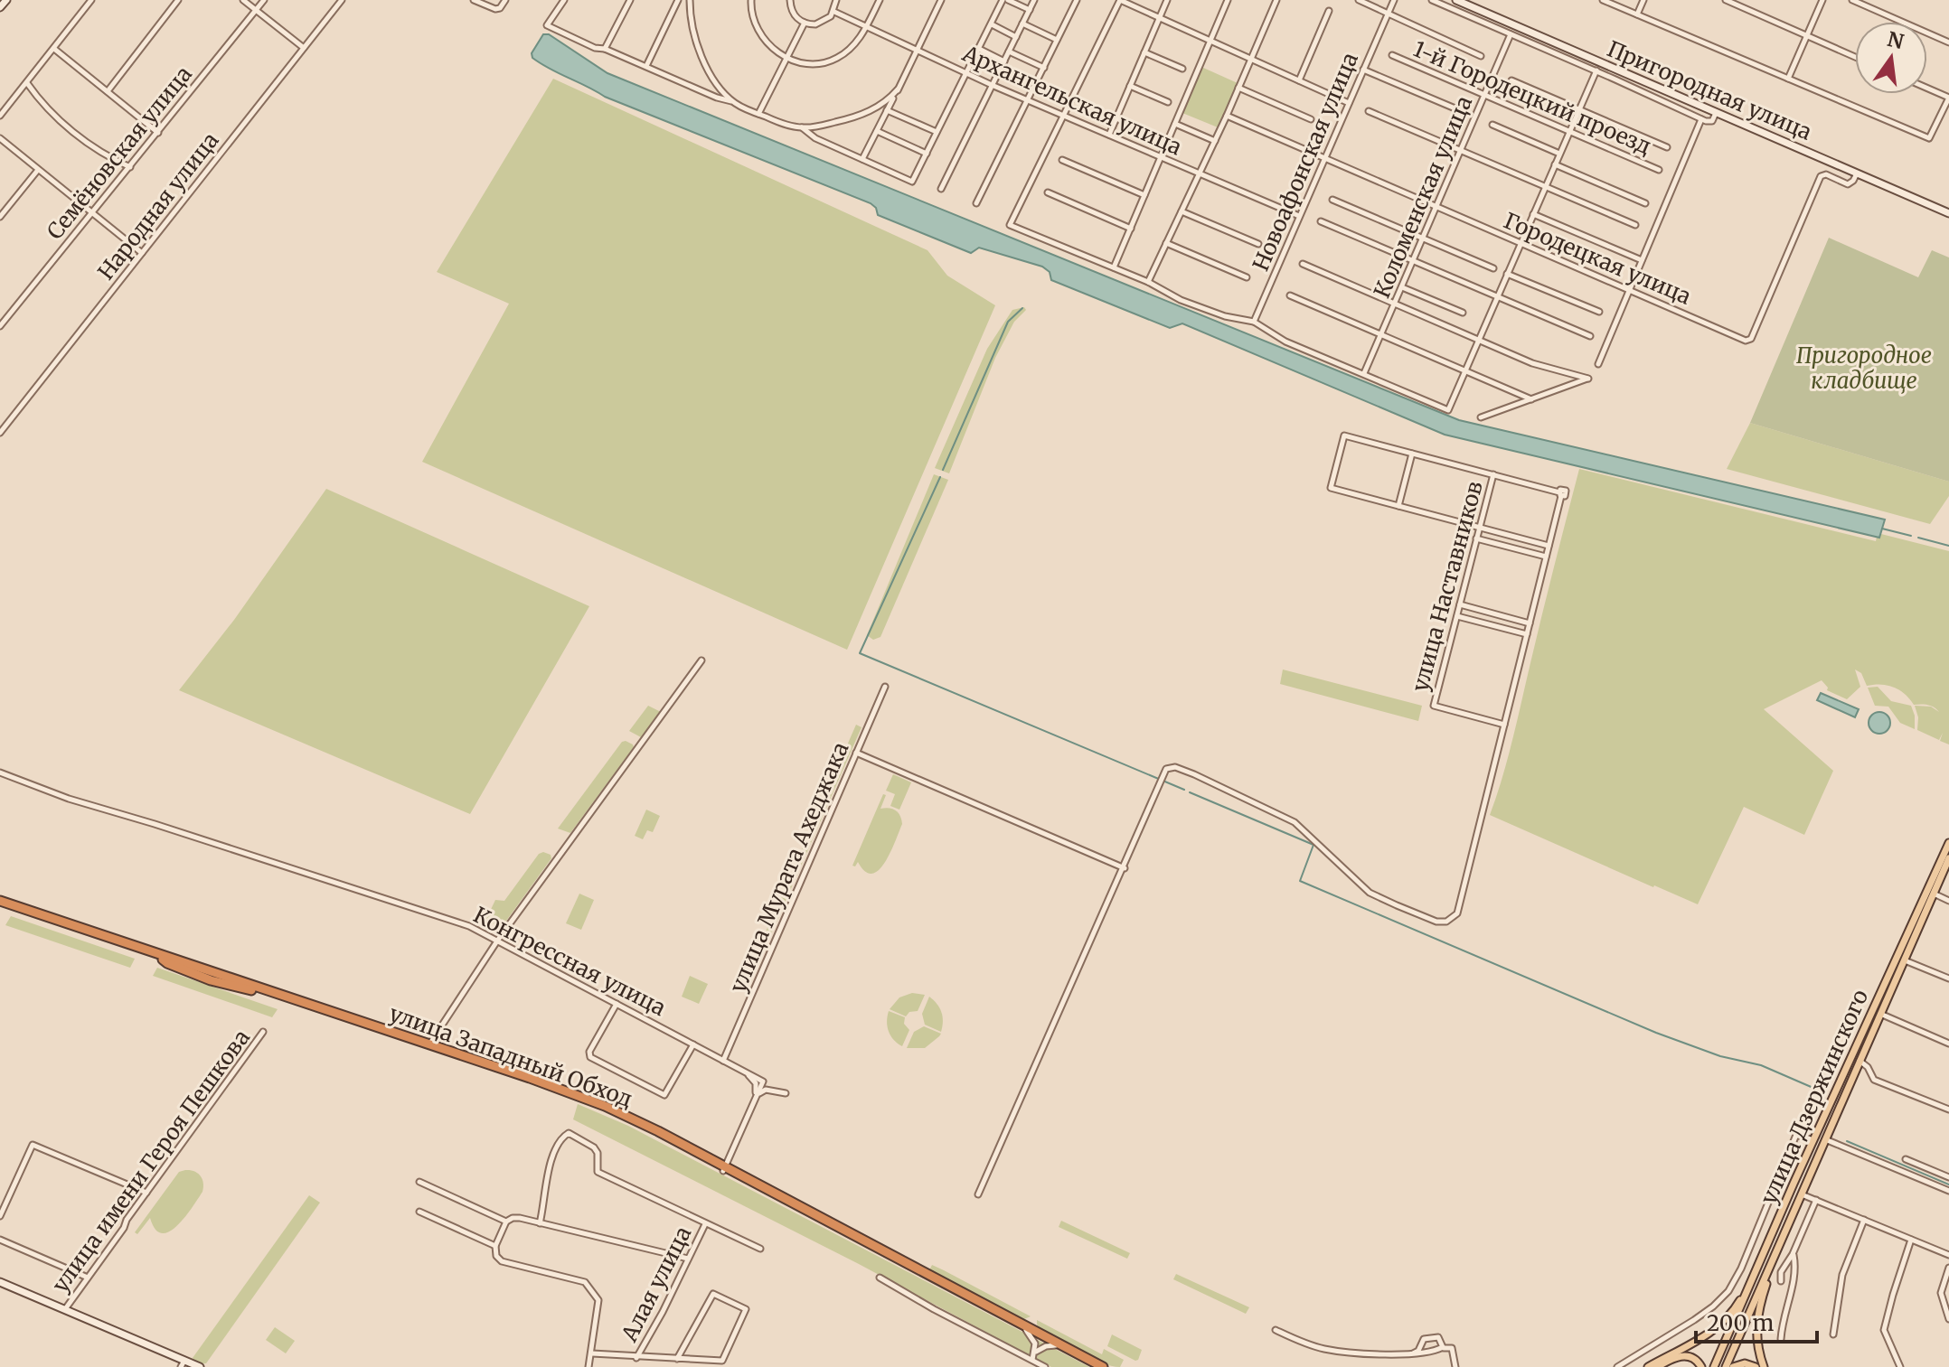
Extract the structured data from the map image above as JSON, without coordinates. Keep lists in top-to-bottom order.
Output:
{
  "streets": {
    "highway": ["улица Западный Обход"],
    "main road": ["улица Дзержинского"],
    "street": [
      "Пригородная улица",
      "1-й Городецкий проезд",
      "Архангельская улица",
      "Семёновская улица",
      "Новоафонская улица",
      "Коломенская улица",
      "Народная улица",
      "Городецкая улица",
      "улица Наставников",
      "улица Мурата Ахеджака",
      "Конгрессная улица",
      "улица имени Героя Пешкова",
      "Алая улица"
    ]
  },
  "crossings": [
    ["Пригородная улица", "Городецкая улица"],
    ["1-й Городецкий проезд", "Коломенская улица"],
    ["Архангельская улица", "Новоафонская улица"],
    ["Новоафонская улица", "Городецкая улица"],
    ["Коломенская улица", "Городецкая улица"],
    ["улица Мурата Ахеджака", "Конгрессная улица"]
  ],
  "parks": ["Пригородное кладбище"],
  "scale_bar": "200 m",
  "north": "top"
}
